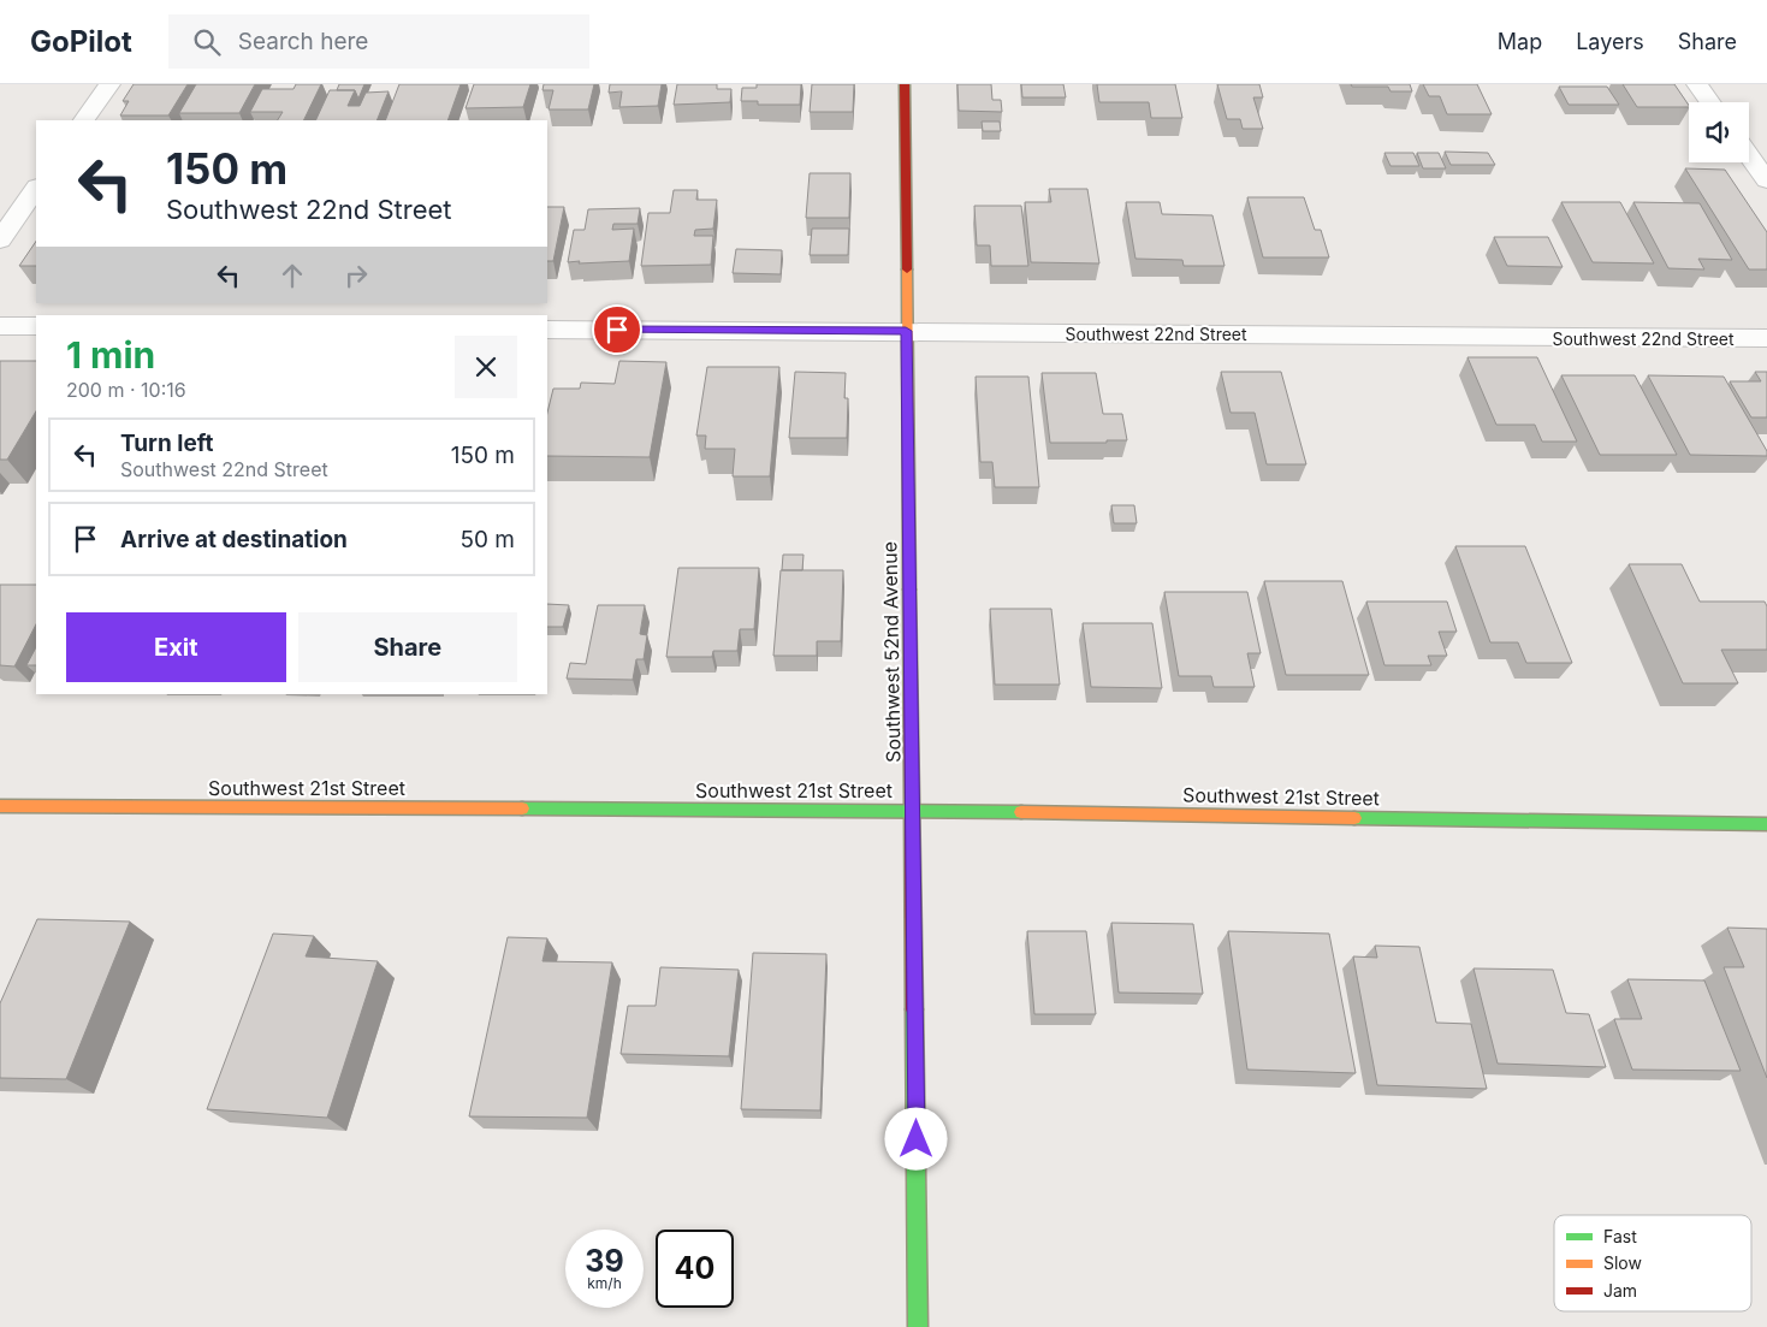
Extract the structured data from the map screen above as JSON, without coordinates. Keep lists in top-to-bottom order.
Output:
{
  "streets": {
    "street": ["Southwest 22nd Street", "Southwest 52nd Avenue", "Southwest 21st Street"]
  },
  "crossings": [
    ["Southwest 22nd Street", "Southwest 52nd Avenue"],
    ["Southwest 52nd Avenue", "Southwest 21st Street"]
  ],
  "legend": ["Fast", "Slow", "Jam"],
  "page": {
    "header": "GoPilot",
    "search": "Search here",
    "nav": ["Map", "Layers", "Share"],
    "turn": ["150 m", "Southwest 22nd Street"],
    "heading": ["1 min", "200 m · 10:16"],
    "list": [
      {
        "name": "Turn left",
        "note": "Southwest 22nd Street",
        "value": "150 m"
      },
      {
        "name": "Arrive at destination",
        "value": "50 m"
      }
    ],
    "buttons": ["Exit", "Share"],
    "speed": "39 km/h",
    "limit": "40"
  }
}
